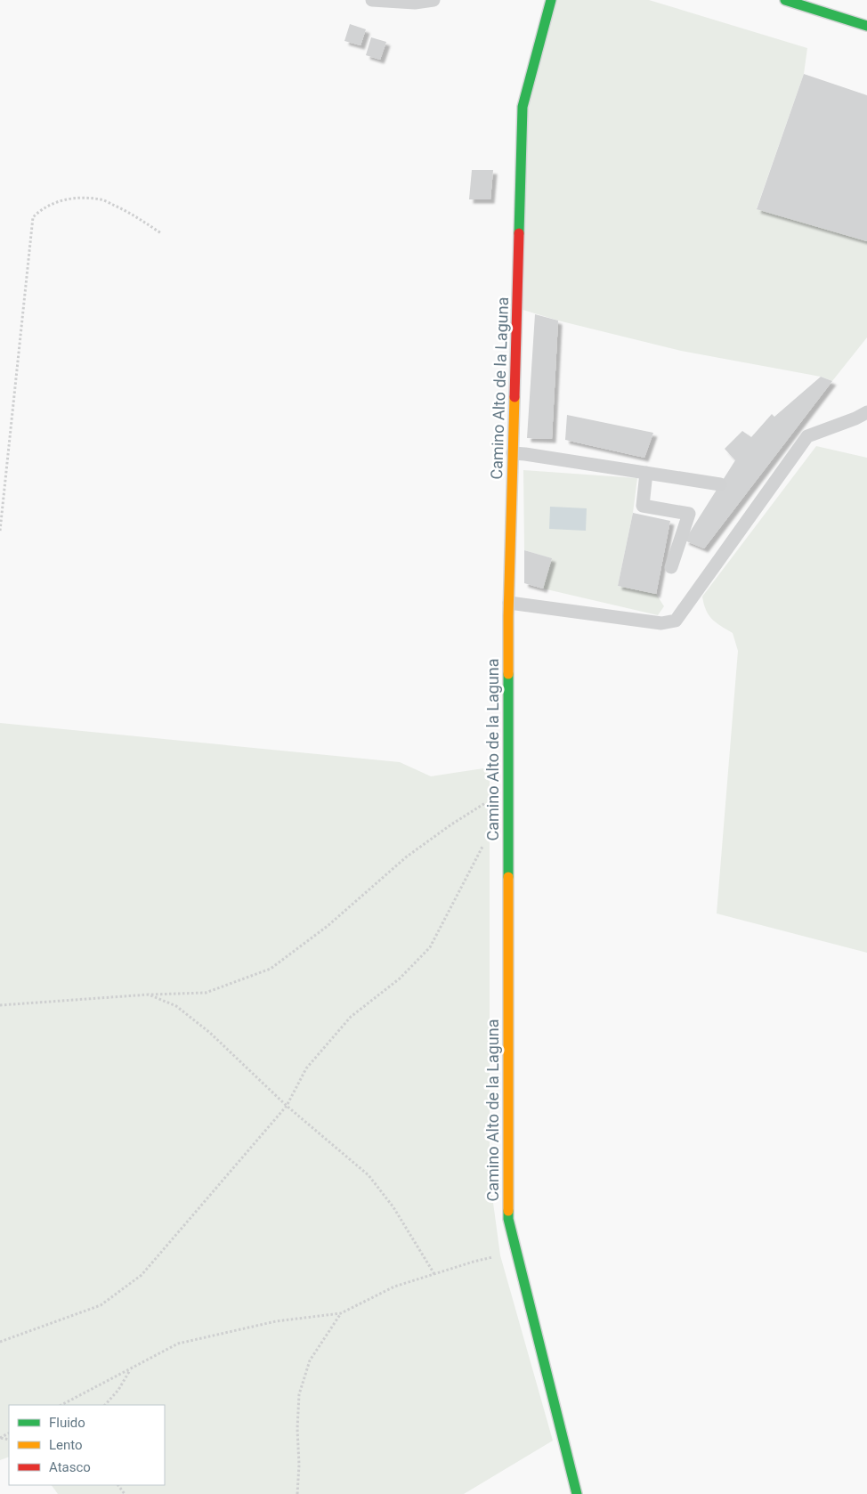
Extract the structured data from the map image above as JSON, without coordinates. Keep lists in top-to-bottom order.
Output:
{
  "streets": {
    "street": ["Camino Alto de la Laguna"]
  },
  "legend": ["Fluido", "Lento", "Atasco"]
}
